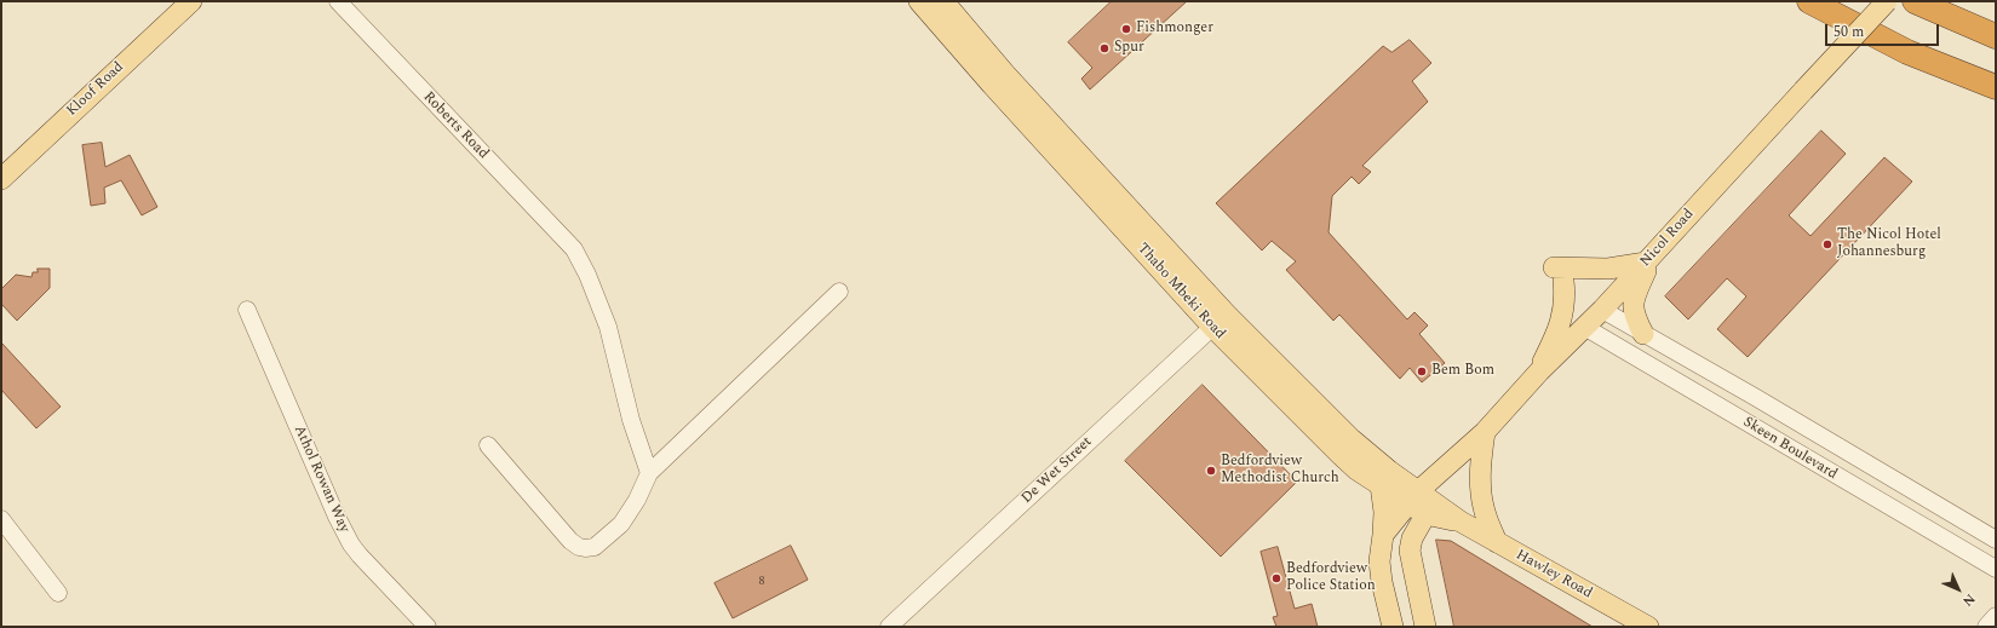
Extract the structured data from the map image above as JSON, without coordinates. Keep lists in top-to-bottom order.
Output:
{
  "streets": {
    "main road": [
      "Kloof Road",
      "Nicol Road",
      "Thabo Mbeki Road",
      "Hawley Road"
    ],
    "street": [
      "Roberts Road",
      "Skeen Boulevard",
      "De Wet Street",
      "Athol Rowan Way"
    ]
  },
  "crossings": [
    ["Nicol Road", "Thabo Mbeki Road"],
    ["Nicol Road", "Skeen Boulevard"],
    ["Nicol Road", "Hawley Road"],
    ["Thabo Mbeki Road", "De Wet Street"],
    ["Thabo Mbeki Road", "Hawley Road"]
  ],
  "places": [
    "Fishmonger",
    "Spur",
    "The Nicol Hotel Johannesburg",
    "Bem Bom",
    "Bedfordview Methodist Church",
    "Bedfordview Police Station"
  ],
  "house_numbers": ["8"],
  "scale_bar": "50 m",
  "north": "bottom right"
}
